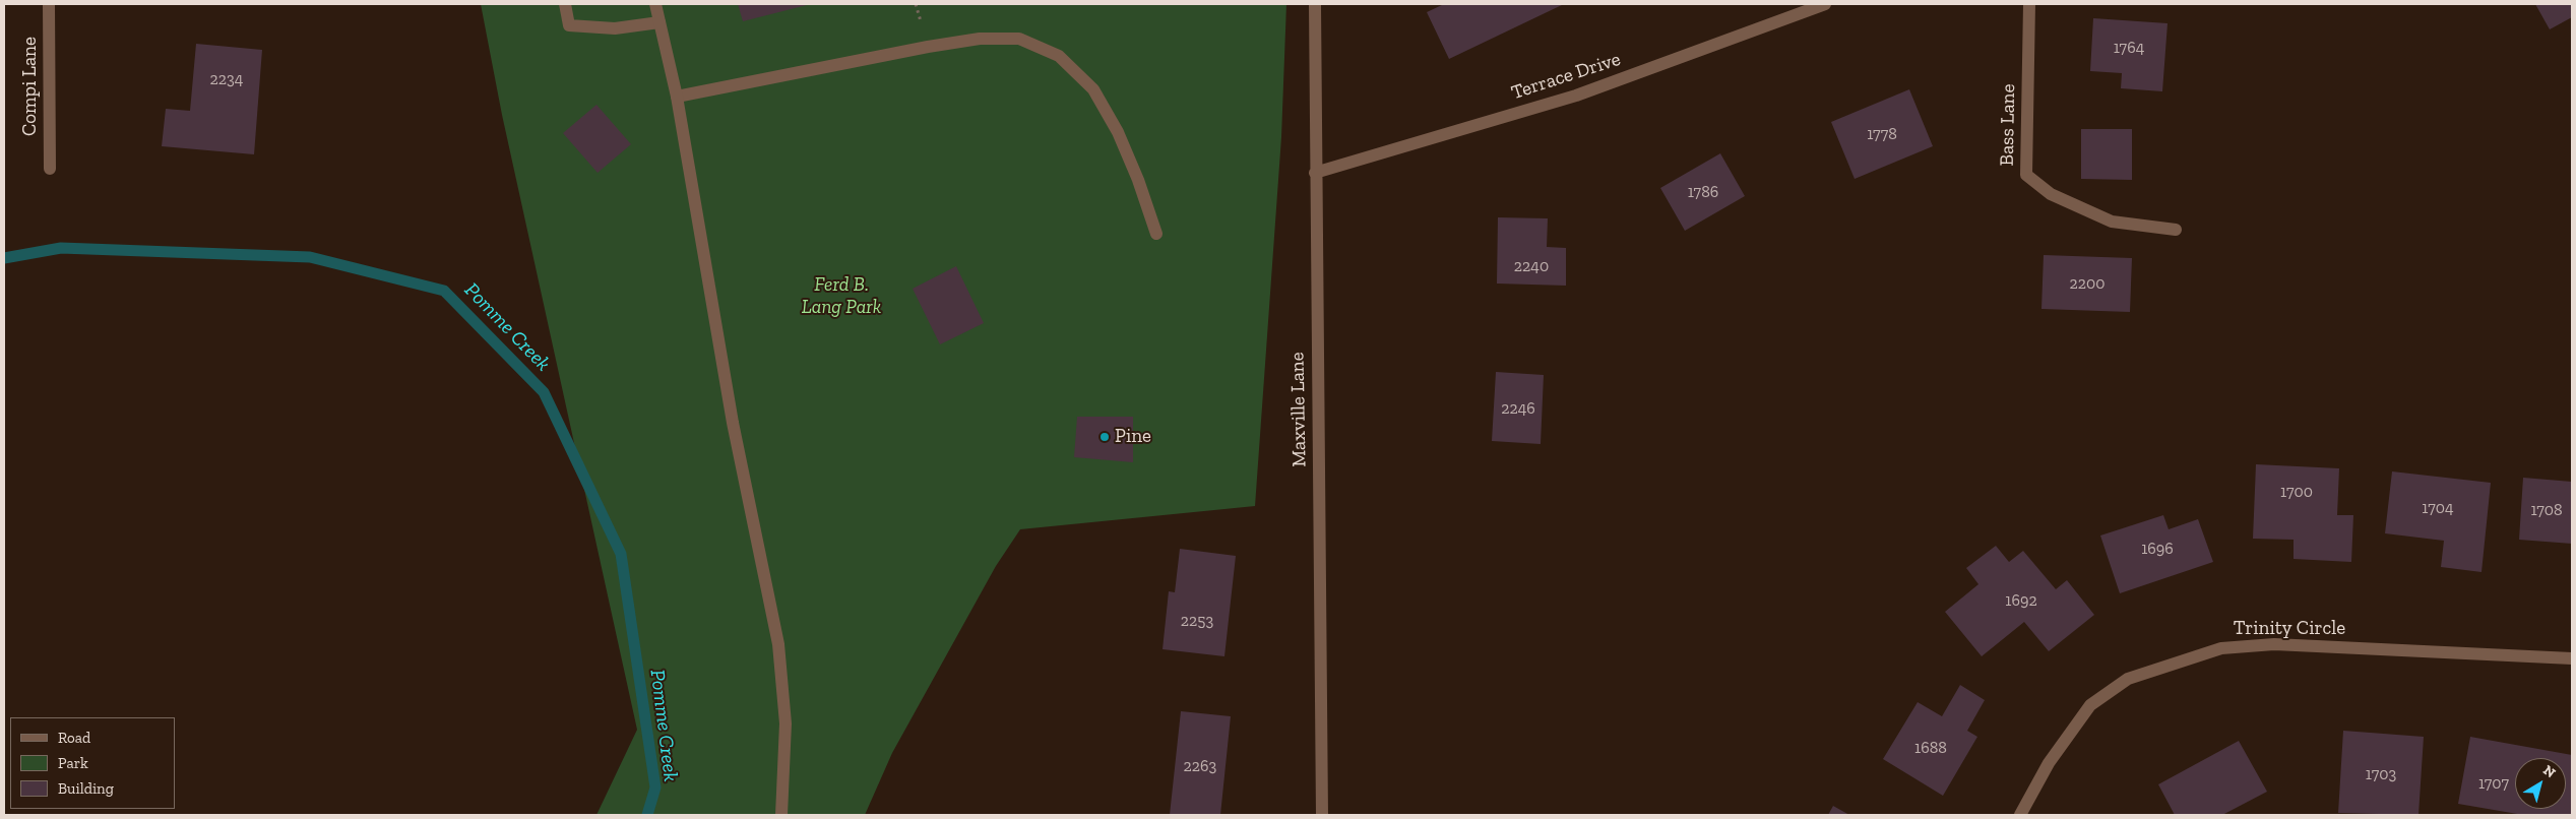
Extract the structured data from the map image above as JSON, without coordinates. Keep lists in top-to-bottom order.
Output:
{
  "streets": {
    "street": [
      "Terrace Drive",
      "Compi Lane",
      "Bass Lane",
      "Maxville Lane",
      "Trinity Circle"
    ]
  },
  "crossings": [
    ["Terrace Drive", "Maxville Lane"]
  ],
  "water": ["Pomme Creek"],
  "parks": ["Ferd B. Lang Park"],
  "places": ["Pine"],
  "house_numbers": [
    "1764",
    "2234",
    "1778",
    "1786",
    "2240",
    "2200",
    "2246",
    "1700",
    "1704",
    "1708",
    "1696",
    "1692",
    "2253",
    "1688",
    "2263",
    "1703",
    "1707"
  ],
  "legend": ["Road", "Park", "Building"],
  "north": "top right"
}
